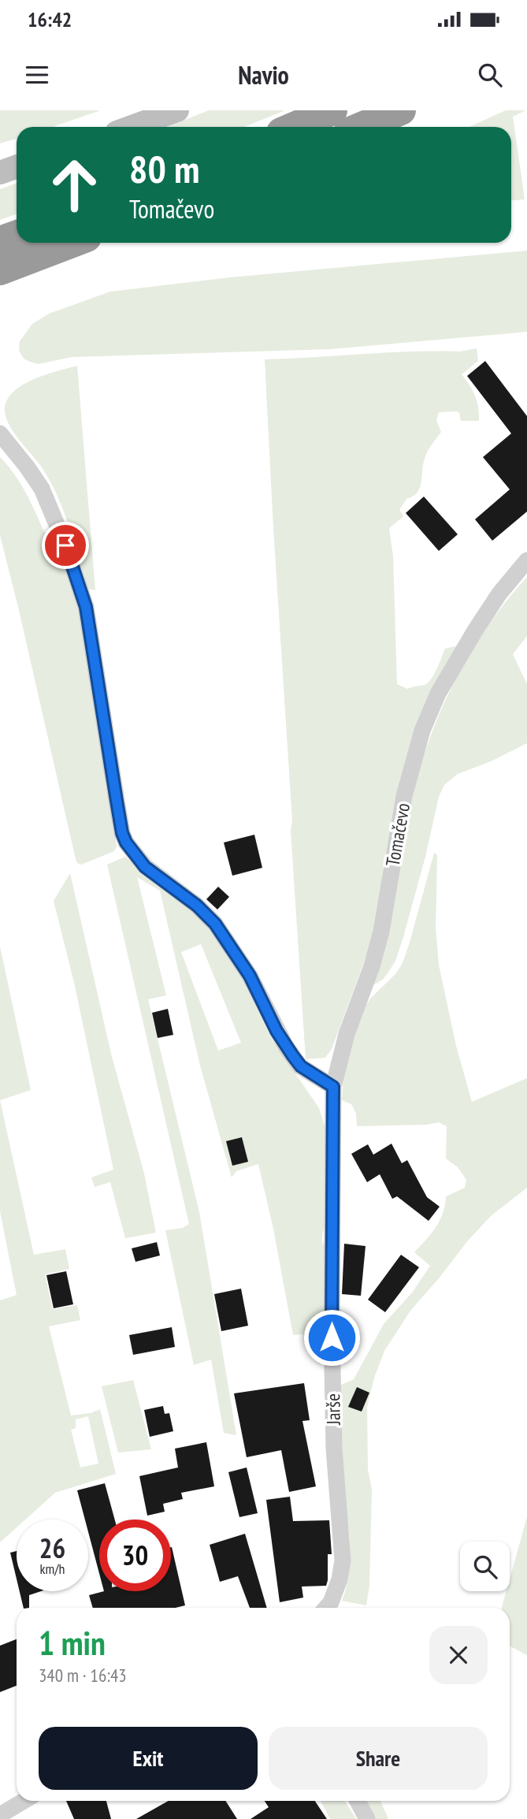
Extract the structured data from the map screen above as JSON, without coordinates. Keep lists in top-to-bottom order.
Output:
{
  "streets": {
    "street": ["Tomačevo", "Jarše"]
  },
  "crossings": [
    ["Tomačevo", "Jarše"]
  ],
  "page": {
    "status": "16:42",
    "header": "Navio",
    "turn": ["80 m", "Tomačevo"],
    "speed": "26 km/h",
    "limit": "30",
    "heading": ["1 min", "340 m · 16:43"],
    "buttons": ["Exit", "Share"]
  }
}
